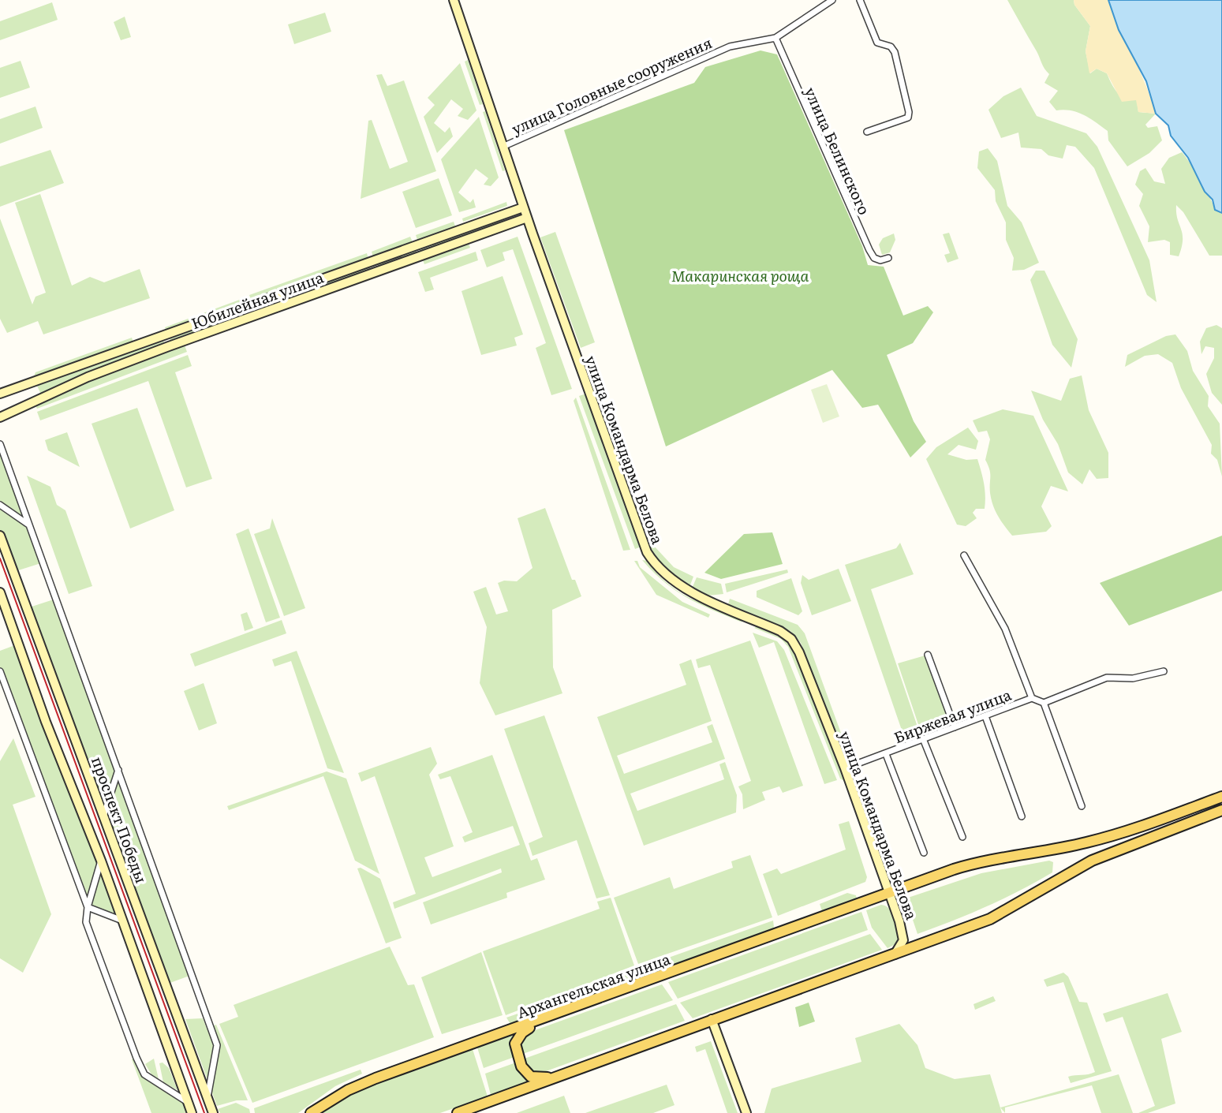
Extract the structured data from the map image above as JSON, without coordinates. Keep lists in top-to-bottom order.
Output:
{
  "streets": {
    "main road": [
      "Юбилейная улица",
      "улица Командарма Белова",
      "проспект Победы",
      "Архангельская улица"
    ],
    "street": ["улица Головные сооружения", "улица Белинского", "Биржевая улица"]
  },
  "crossings": [
    ["улица Головные сооружения", "улица Белинского"],
    ["улица Головные сооружения", "улица Командарма Белова"],
    ["Юбилейная улица", "улица Командарма Белова"],
    ["улица Командарма Белова", "Биржевая улица"],
    ["улица Командарма Белова", "Архангельская улица"]
  ],
  "parks": ["Макаринская роща"]
}
